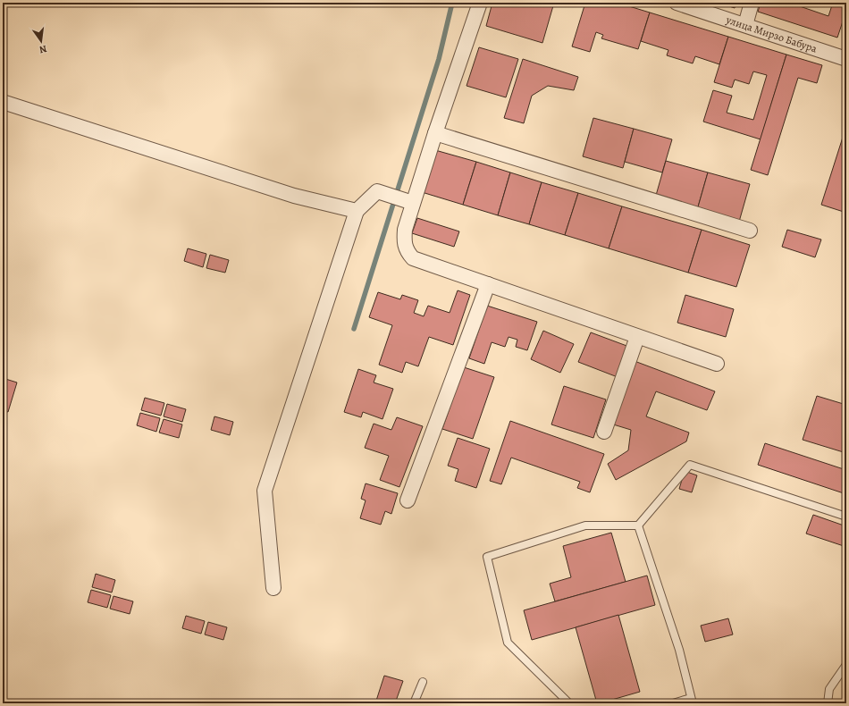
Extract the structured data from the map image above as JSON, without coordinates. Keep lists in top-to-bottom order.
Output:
{
  "streets": {
    "street": ["улица Мирзо Бабура"]
  },
  "north": "bottom"
}
